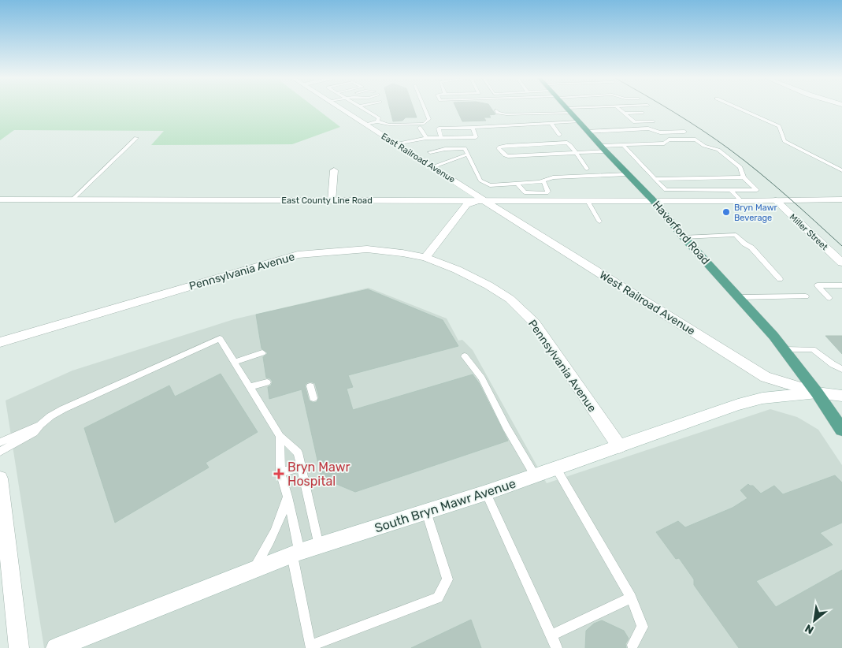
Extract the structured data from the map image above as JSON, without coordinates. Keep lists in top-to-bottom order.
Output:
{
  "streets": {
    "main road": ["Haverford Road"],
    "street": [
      "East Railroad Avenue",
      "East County Line Road",
      "Miller Street",
      "Pennsylvania Avenue",
      "West Railroad Avenue",
      "South Bryn Mawr Avenue"
    ]
  },
  "crossings": [
    ["East Railroad Avenue", "East County Line Road"],
    ["East Railroad Avenue", "West Railroad Avenue"],
    ["East County Line Road", "Miller Street"],
    ["East County Line Road", "Haverford Road"],
    ["East County Line Road", "West Railroad Avenue"],
    ["Haverford Road", "West Railroad Avenue"],
    ["Haverford Road", "South Bryn Mawr Avenue"],
    ["Pennsylvania Avenue", "South Bryn Mawr Avenue"],
    ["West Railroad Avenue", "South Bryn Mawr Avenue"]
  ],
  "places": {
    "other": ["Bryn Mawr Beverage"],
    "health": ["Bryn Mawr Hospital"]
  },
  "north": "bottom left"
}
